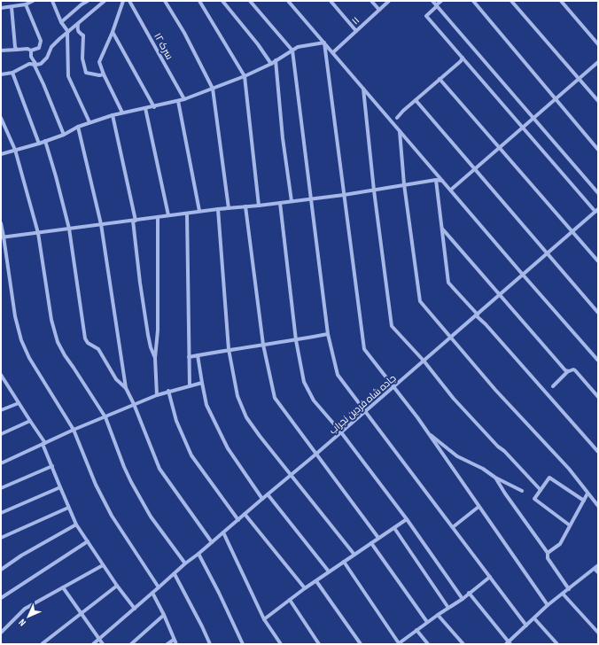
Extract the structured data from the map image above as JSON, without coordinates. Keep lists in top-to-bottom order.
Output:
{
  "streets": {
    "street": ["۱۱", "سرک ۱۲", "جاده شاه فردین نجراب"]
  },
  "north": "bottom left"
}
